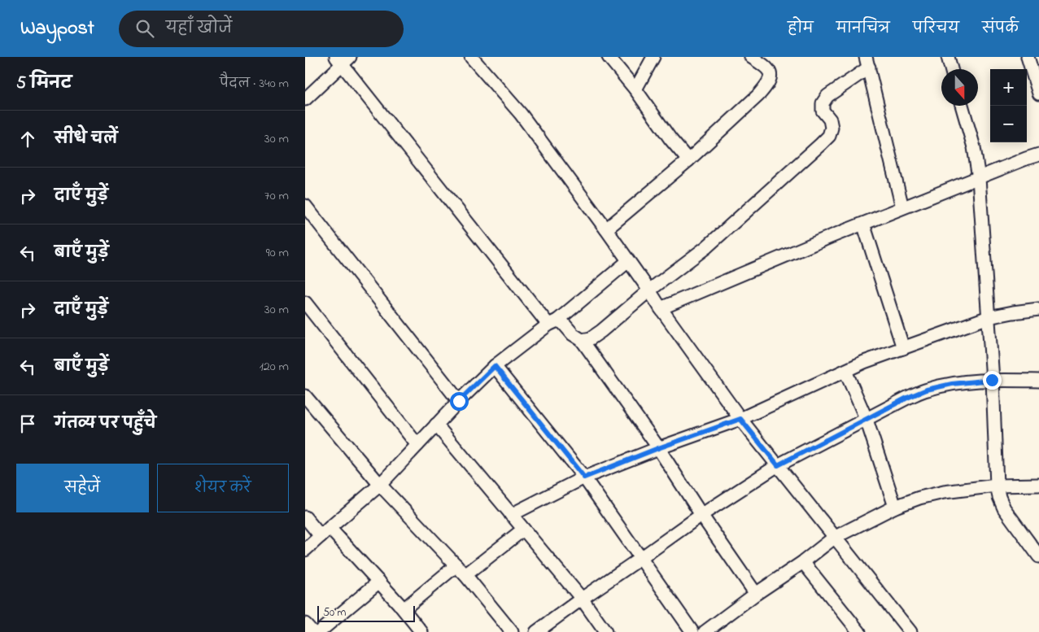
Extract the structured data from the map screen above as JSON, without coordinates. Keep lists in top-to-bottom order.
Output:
{
  "scale_bar": "50 m",
  "north": "bottom",
  "page": {
    "header": "Waypost",
    "search": "यहाँ खोजें",
    "nav": [
      "होम",
      "मानचित्र",
      "परिचय",
      "संपर्क"
    ],
    "heading": ["5 मिनट", "पैदल · 340 m"],
    "map_buttons": ["+", "−"],
    "list": [
      ["सीधे चलें", "30 m"],
      ["दाएँ मुड़ें", "70 m"],
      ["बाएँ मुड़ें", "90 m"],
      ["दाएँ मुड़ें", "30 m"],
      ["बाएँ मुड़ें", "120 m"],
      "गंतव्य पर पहुँचे"
    ],
    "buttons": ["सहेजें", "शेयर करें"],
    "scale": "50 m"
  }
}
